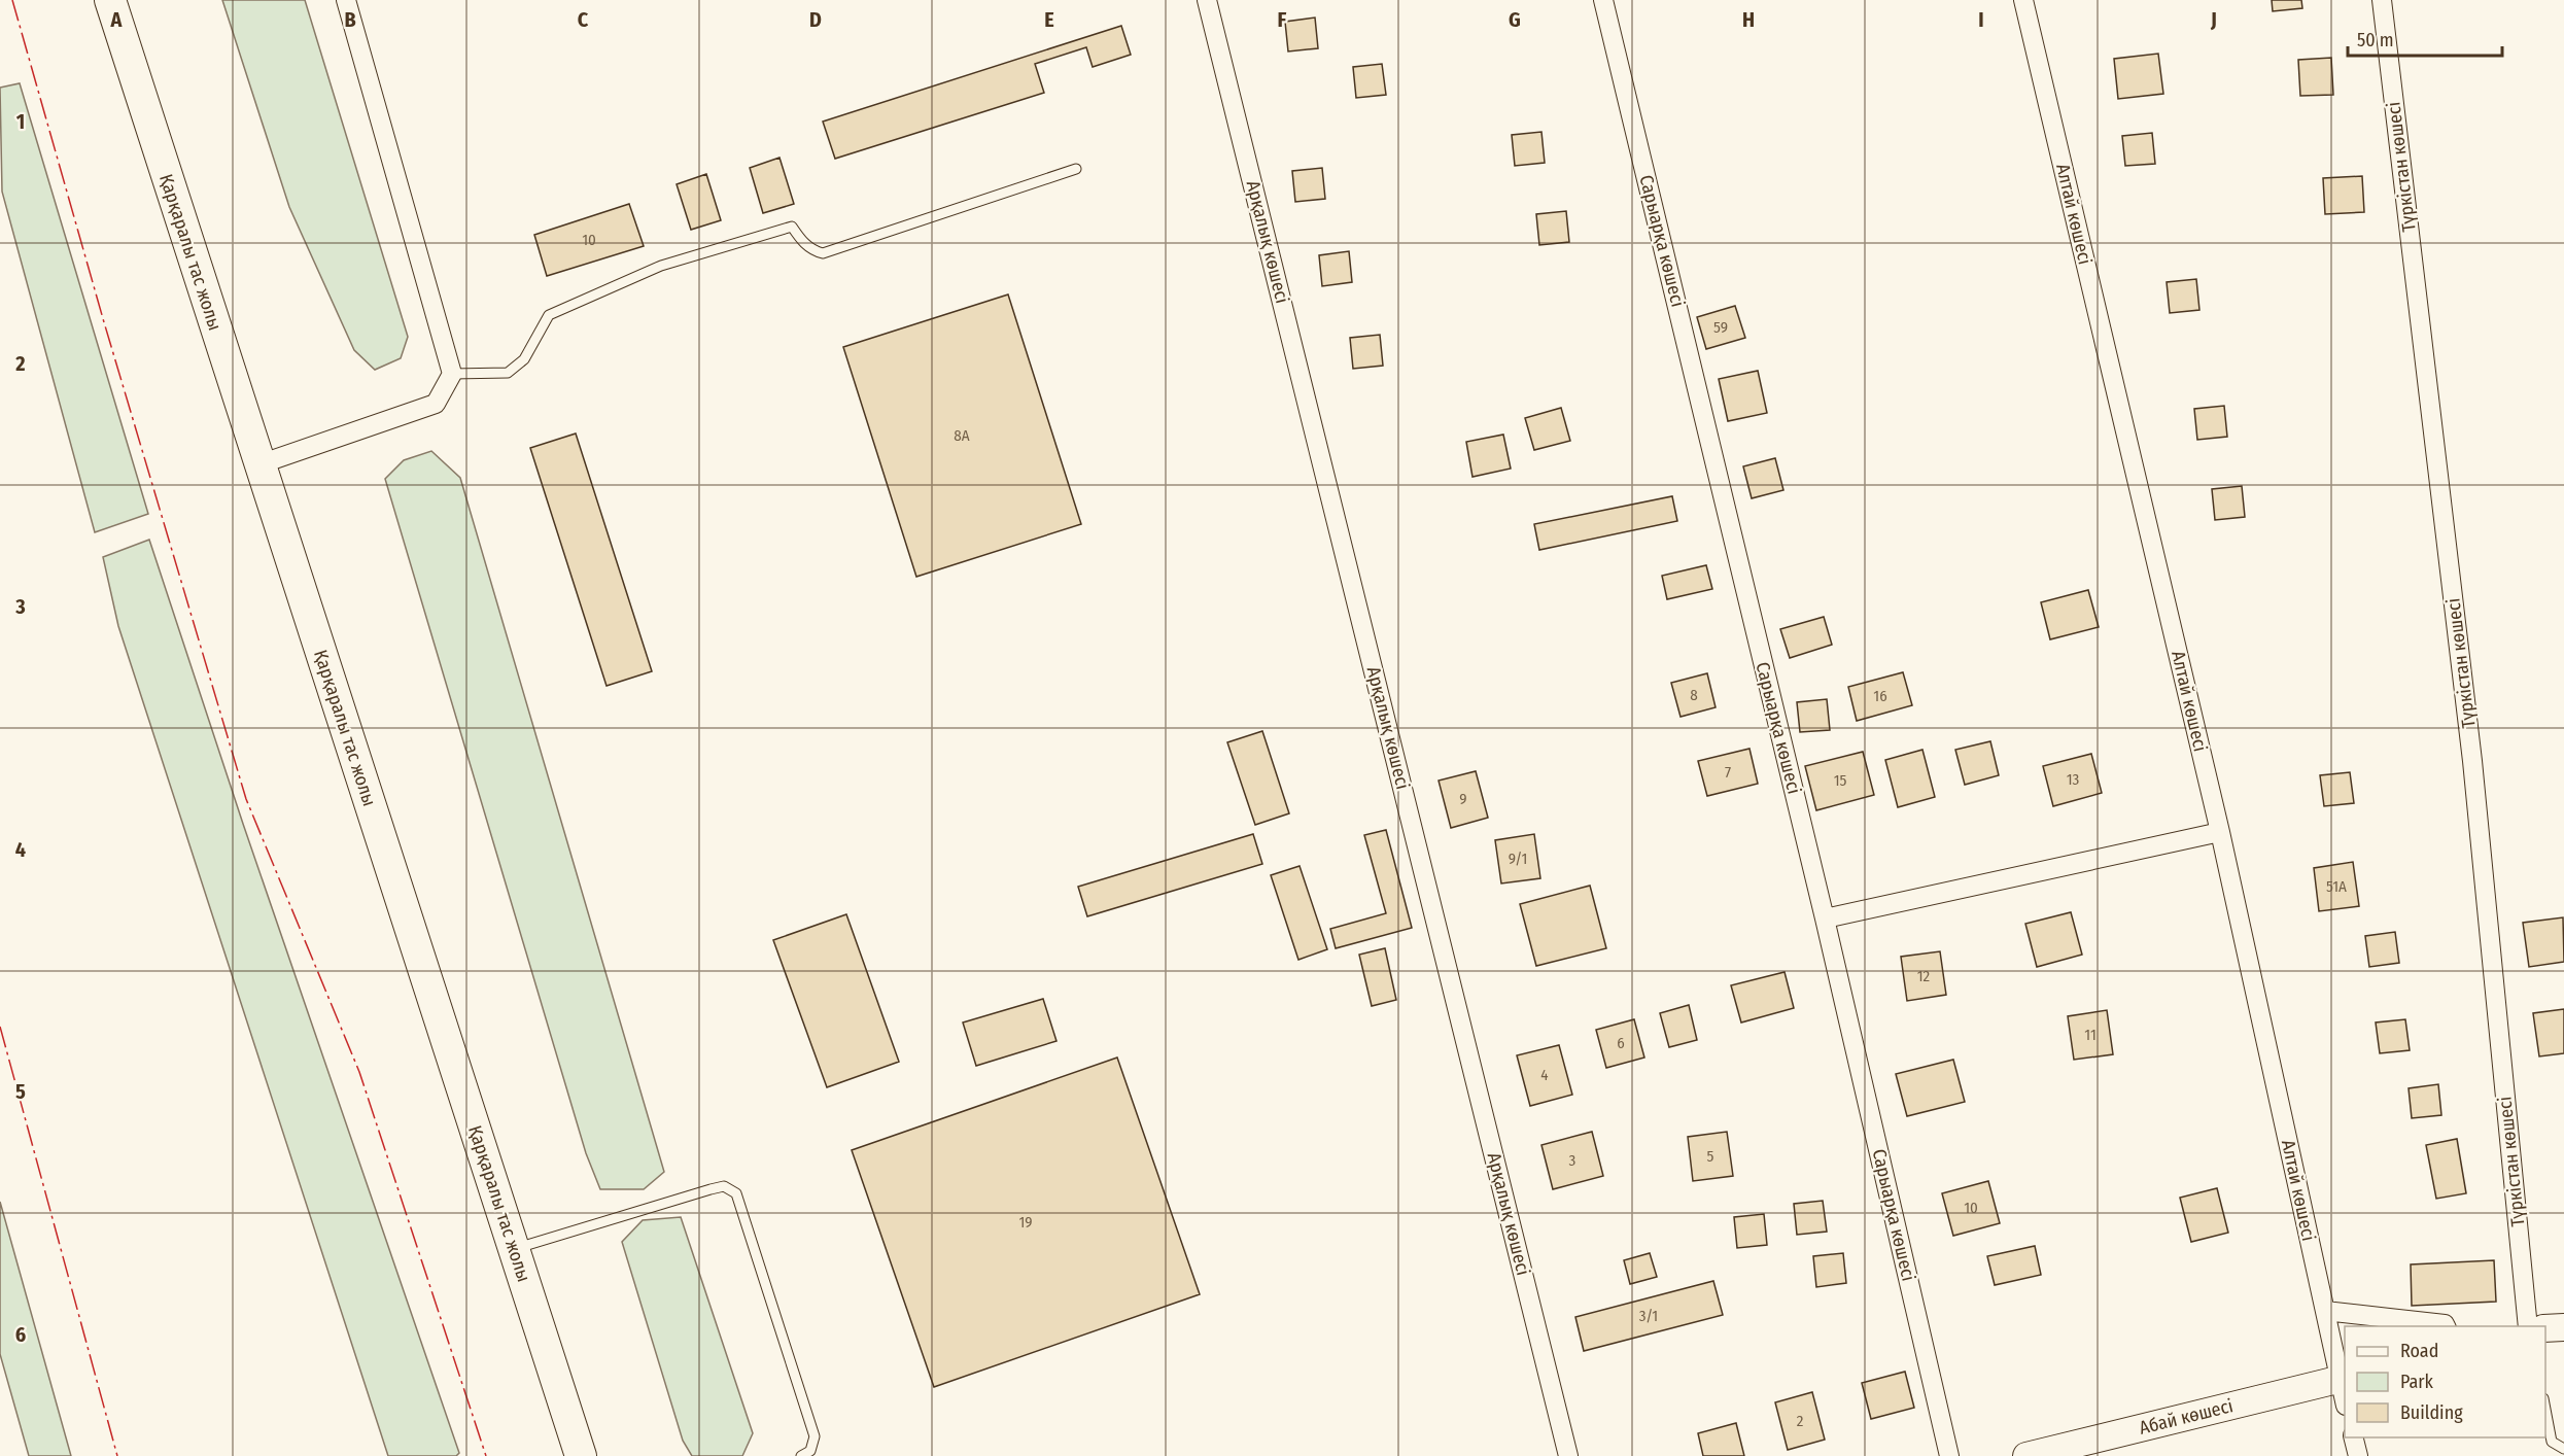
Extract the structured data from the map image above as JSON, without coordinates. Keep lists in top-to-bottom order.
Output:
{
  "streets": {
    "highway": ["Қарқаралы тас жолы"],
    "main road": ["Абай көшесі"],
    "street": [
      "Түркістан көшесі",
      "Алтай көшесі",
      "Сарыарқа көшесі",
      "Арқалық көшесі"
    ]
  },
  "crossings": [
    ["Алтай көшесі", "Абай көшесі"]
  ],
  "house_numbers": [
    "10",
    "59",
    "8А",
    "8",
    "16",
    "7",
    "13",
    "15",
    "9",
    "9/1",
    "51А",
    "12",
    "11",
    "6",
    "4",
    "5",
    "3",
    "10",
    "19",
    "3/1",
    "2"
  ],
  "legend": ["Road", "Park", "Building"],
  "scale_bar": "50 m",
  "grid": {
    "columns": [
      "A",
      "B",
      "C",
      "D",
      "E",
      "F",
      "G",
      "H",
      "I",
      "J"
    ],
    "rows": [
      "1",
      "2",
      "3",
      "4",
      "5",
      "6"
    ]
  }
}
